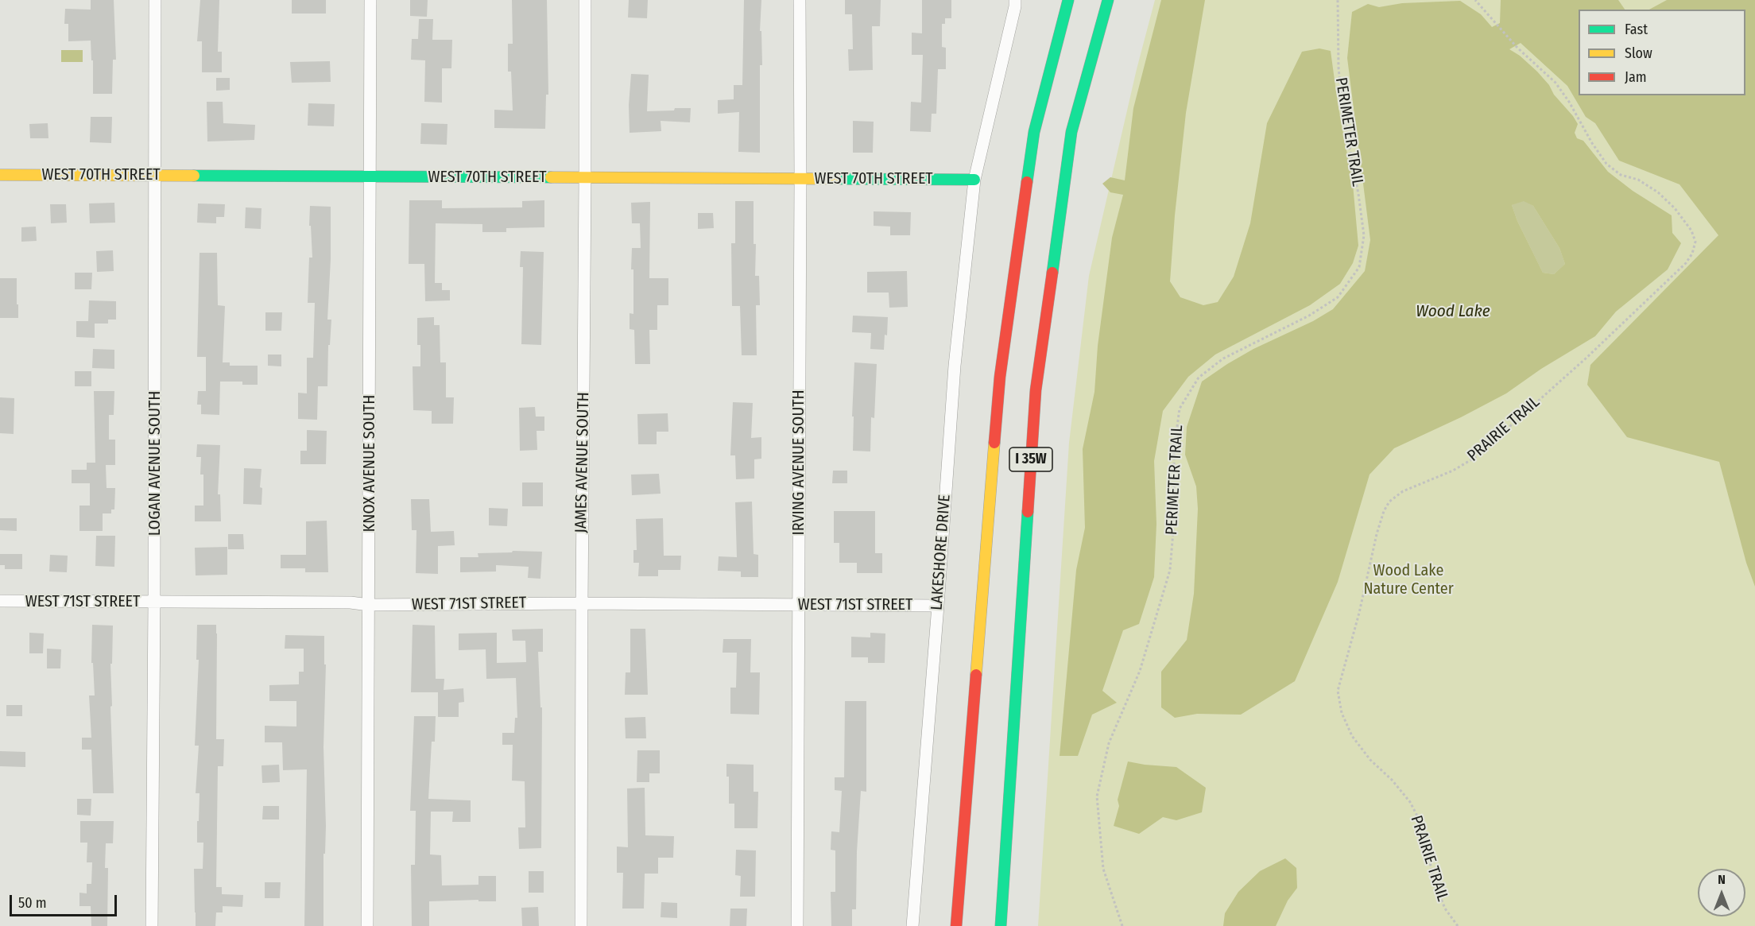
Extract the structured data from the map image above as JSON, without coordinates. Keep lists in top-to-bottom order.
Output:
{
  "streets": {
    "main road": ["WEST 70TH STREET", "I 35W"],
    "street": [
      "JAMES AVENUE SOUTH",
      "IRVING AVENUE SOUTH",
      "LOGAN AVENUE SOUTH",
      "KNOX AVENUE SOUTH",
      "LAKESHORE DRIVE",
      "WEST 71ST STREET"
    ],
    "path": ["PERIMETER TRAIL", "PRAIRIE TRAIL"]
  },
  "crossings": [
    ["WEST 70TH STREET", "JAMES AVENUE SOUTH"],
    ["WEST 70TH STREET", "IRVING AVENUE SOUTH"],
    ["WEST 70TH STREET", "LOGAN AVENUE SOUTH"],
    ["WEST 70TH STREET", "KNOX AVENUE SOUTH"],
    ["WEST 70TH STREET", "LAKESHORE DRIVE"],
    ["JAMES AVENUE SOUTH", "WEST 71ST STREET"],
    ["IRVING AVENUE SOUTH", "WEST 71ST STREET"],
    ["LOGAN AVENUE SOUTH", "WEST 71ST STREET"],
    ["KNOX AVENUE SOUTH", "WEST 71ST STREET"],
    ["LAKESHORE DRIVE", "WEST 71ST STREET"]
  ],
  "water": ["Wood Lake"],
  "parks": ["Wood Lake Nature Center"],
  "legend": ["Fast", "Slow", "Jam"],
  "scale_bar": "50 m",
  "north": "top"
}
